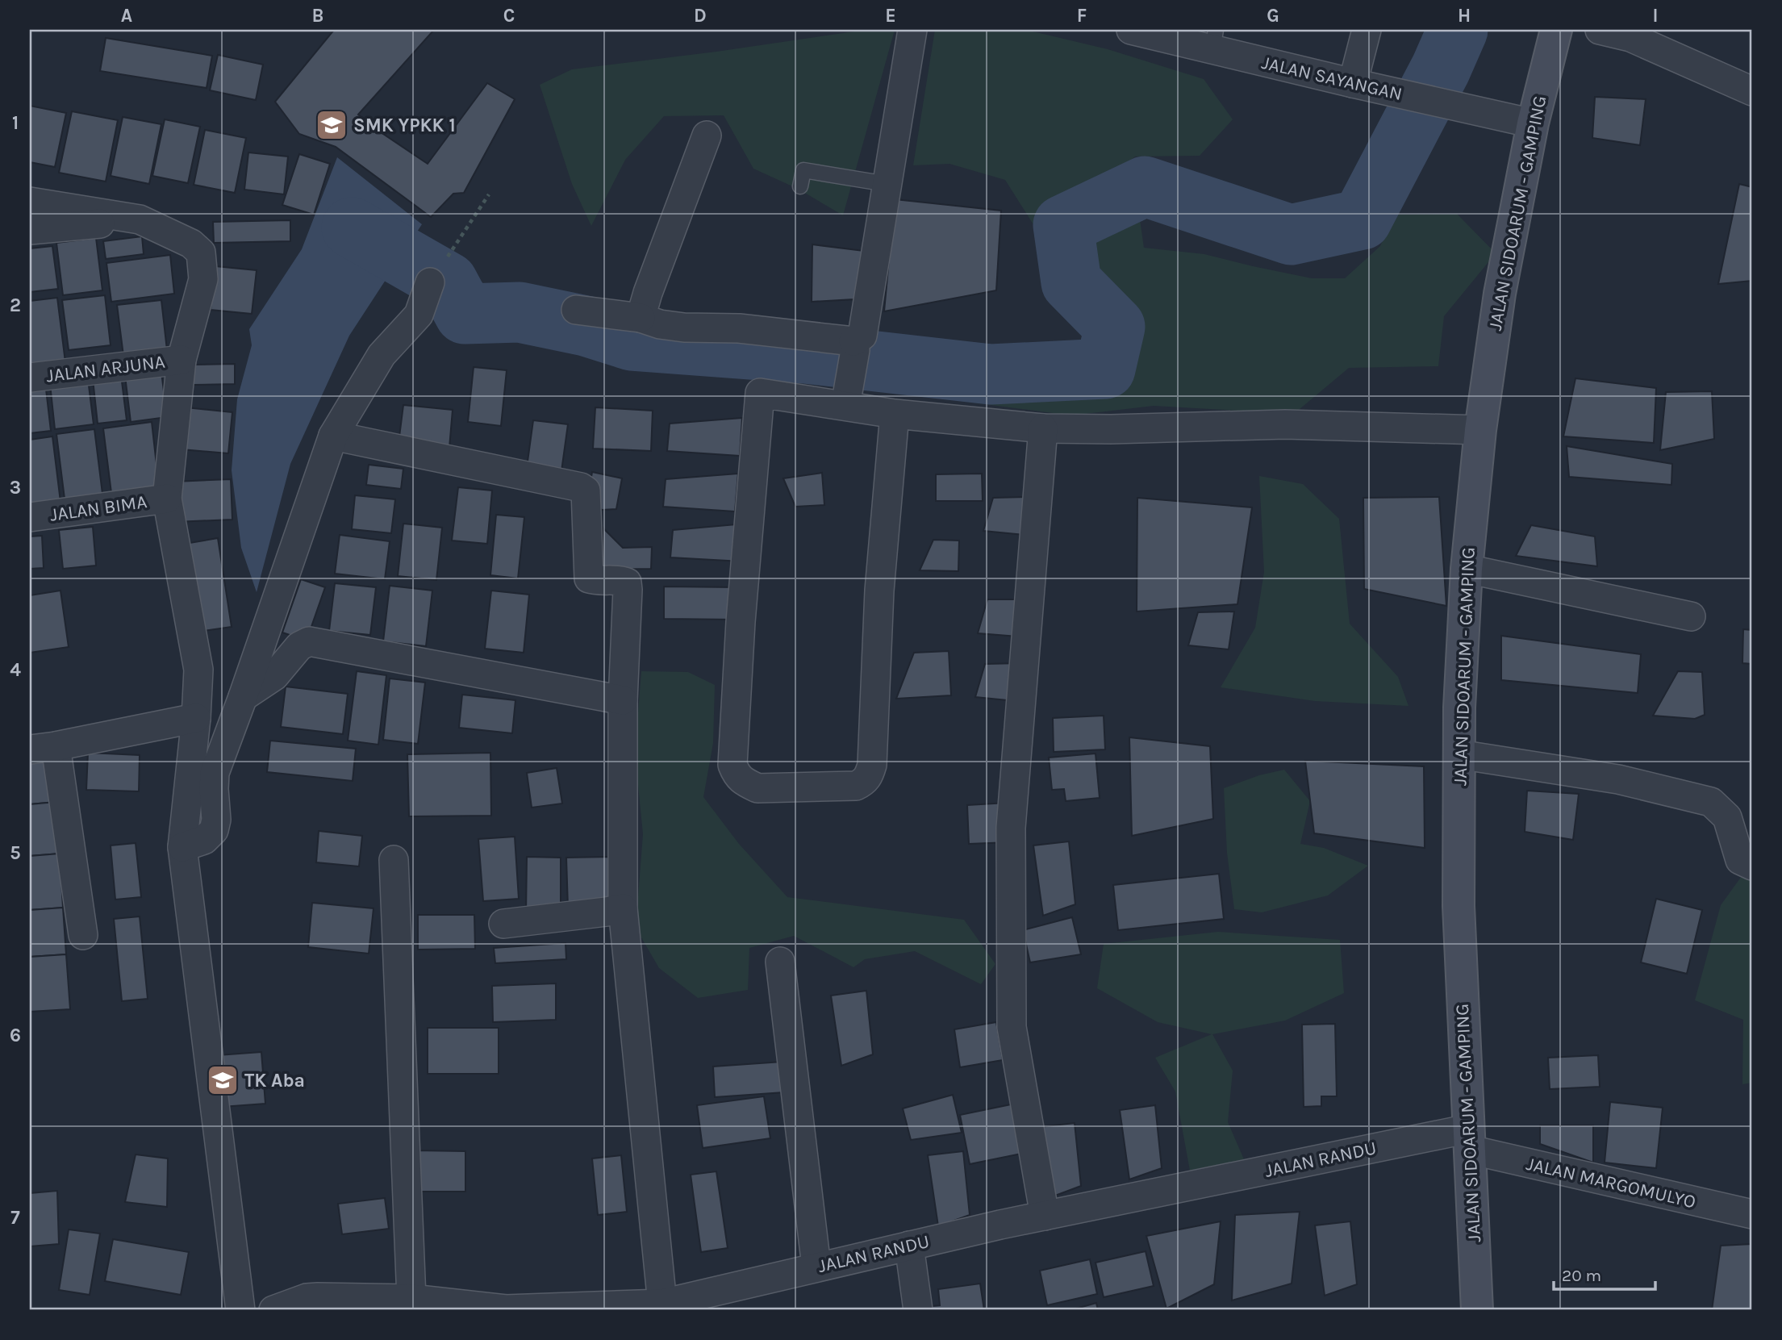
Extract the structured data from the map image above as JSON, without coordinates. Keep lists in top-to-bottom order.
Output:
{
  "streets": {
    "main road": ["JALAN SIDOARUM - GAMPING"],
    "street": [
      "JALAN SAYANGAN",
      "JALAN ARJUNA",
      "JALAN BIMA",
      "JALAN RANDU",
      "JALAN MARGOMULYO"
    ]
  },
  "crossings": [
    ["JALAN SAYANGAN", "JALAN SIDOARUM - GAMPING"],
    ["JALAN SIDOARUM - GAMPING", "JALAN RANDU"],
    ["JALAN SIDOARUM - GAMPING", "JALAN MARGOMULYO"],
    ["JALAN RANDU", "JALAN MARGOMULYO"]
  ],
  "places": {
    "school or university": ["SMK YPKK 1", "TK Aba"]
  },
  "scale_bar": "20 m",
  "grid": {
    "columns": [
      "A",
      "B",
      "C",
      "D",
      "E",
      "F",
      "G",
      "H",
      "I"
    ],
    "rows": [
      "1",
      "2",
      "3",
      "4",
      "5",
      "6",
      "7"
    ]
  }
}
